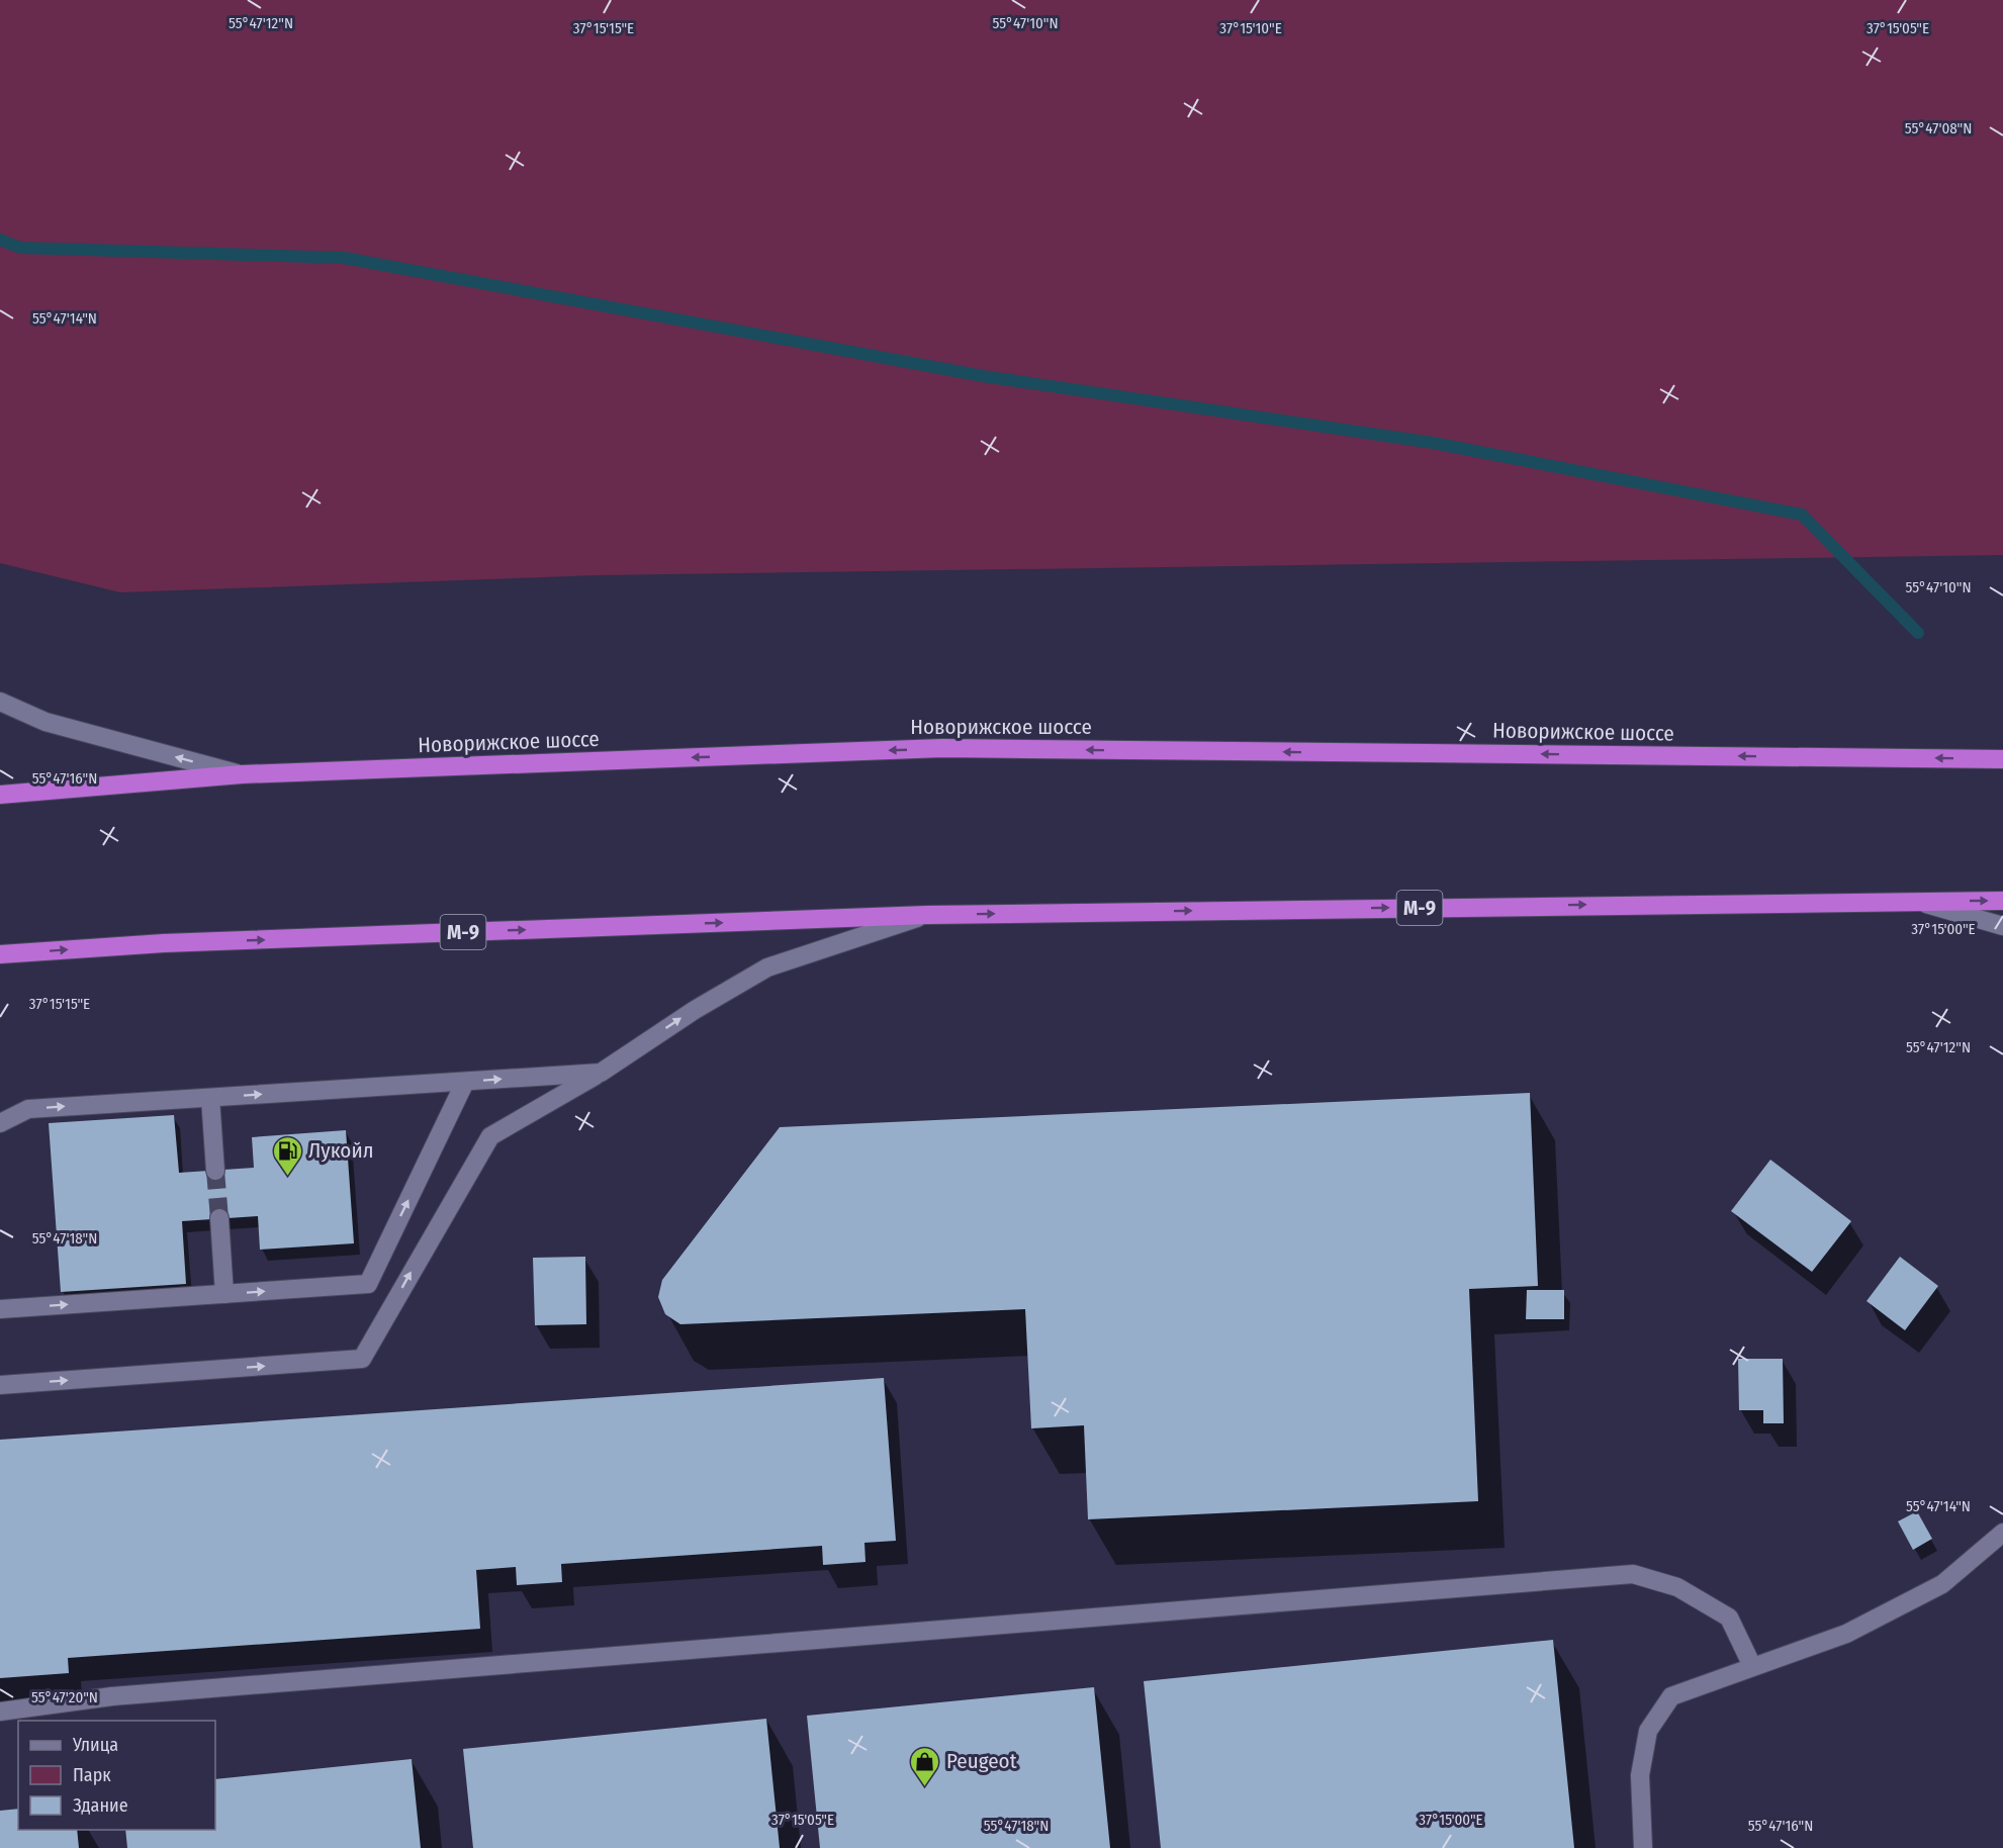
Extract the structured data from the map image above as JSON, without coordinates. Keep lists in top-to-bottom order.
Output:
{
  "streets": {
    "highway": ["Новорижское шоссе", "М-9"]
  },
  "places": {
    "fuel station": ["Лукойл"],
    "shop": ["Peugeot"]
  },
  "legend": ["Улица", "Парк", "Здание"],
  "coordinates": [
    "55°47'12\"N",
    "55°47'10\"N",
    "37°15'15\"E",
    "37°15'10\"E",
    "37°15'05\"E",
    "55°47'08\"N",
    "55°47'14\"N",
    "55°47'16\"N",
    "37°15'00\"E",
    "55°47'18\"N",
    "55°47'20\"N"
  ]
}
